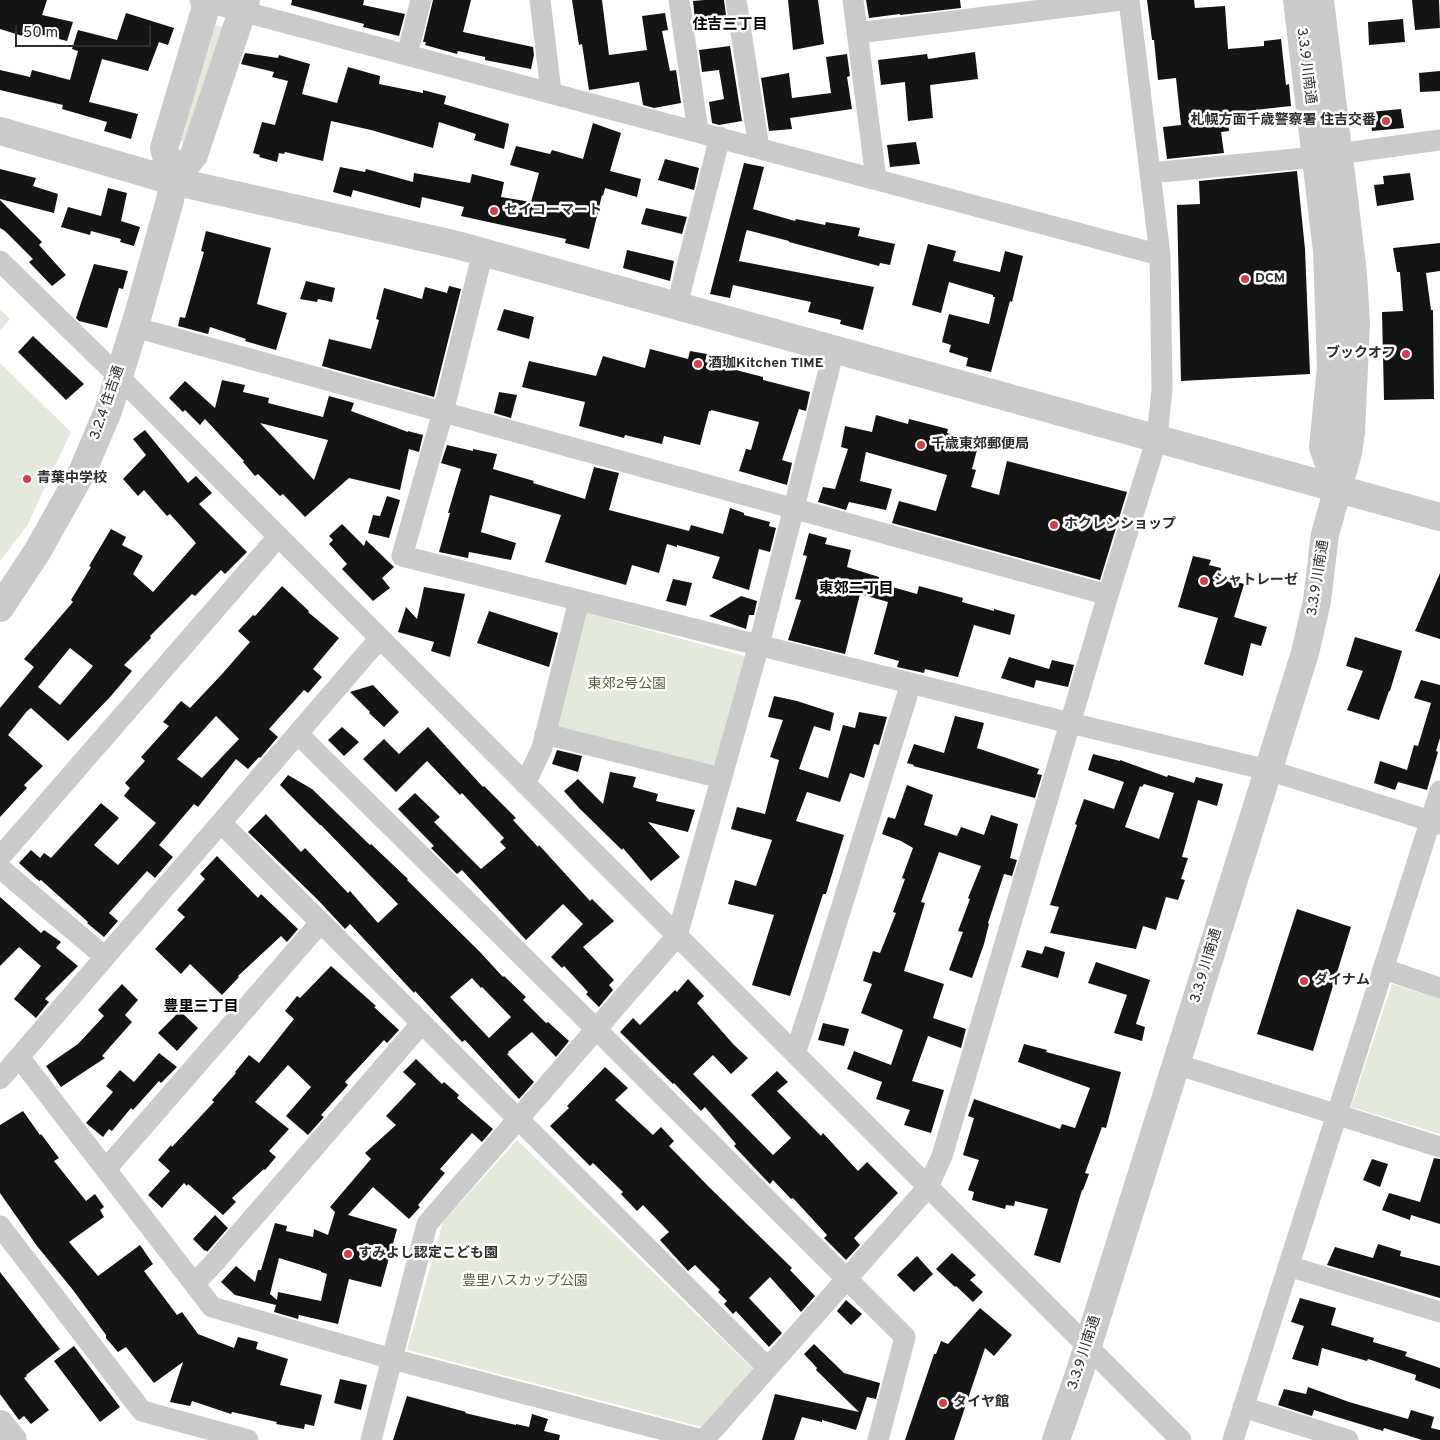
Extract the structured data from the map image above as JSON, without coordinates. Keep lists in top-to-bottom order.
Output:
{
  "streets": {
    "street": ["3.3.9 川南通", "3.2.4 住吉通"]
  },
  "districts": ["住吉三丁目", "東郊二丁目", "豊里三丁目"],
  "parks": ["東郊2号公園", "豊里ハスカップ公園"],
  "places": [
    "札幌方面千歳警察署 住吉交番",
    "セイコーマート",
    "DCM",
    "ブックオフ",
    "酒珈Kitchen TIME",
    "千歳東郊郵便局",
    "青葉中学校",
    "ホクレンショップ",
    "シャトレーゼ",
    "ダイナム",
    "すみよし認定こども園",
    "タイヤ館"
  ],
  "scale_bar": "50 m"
}
